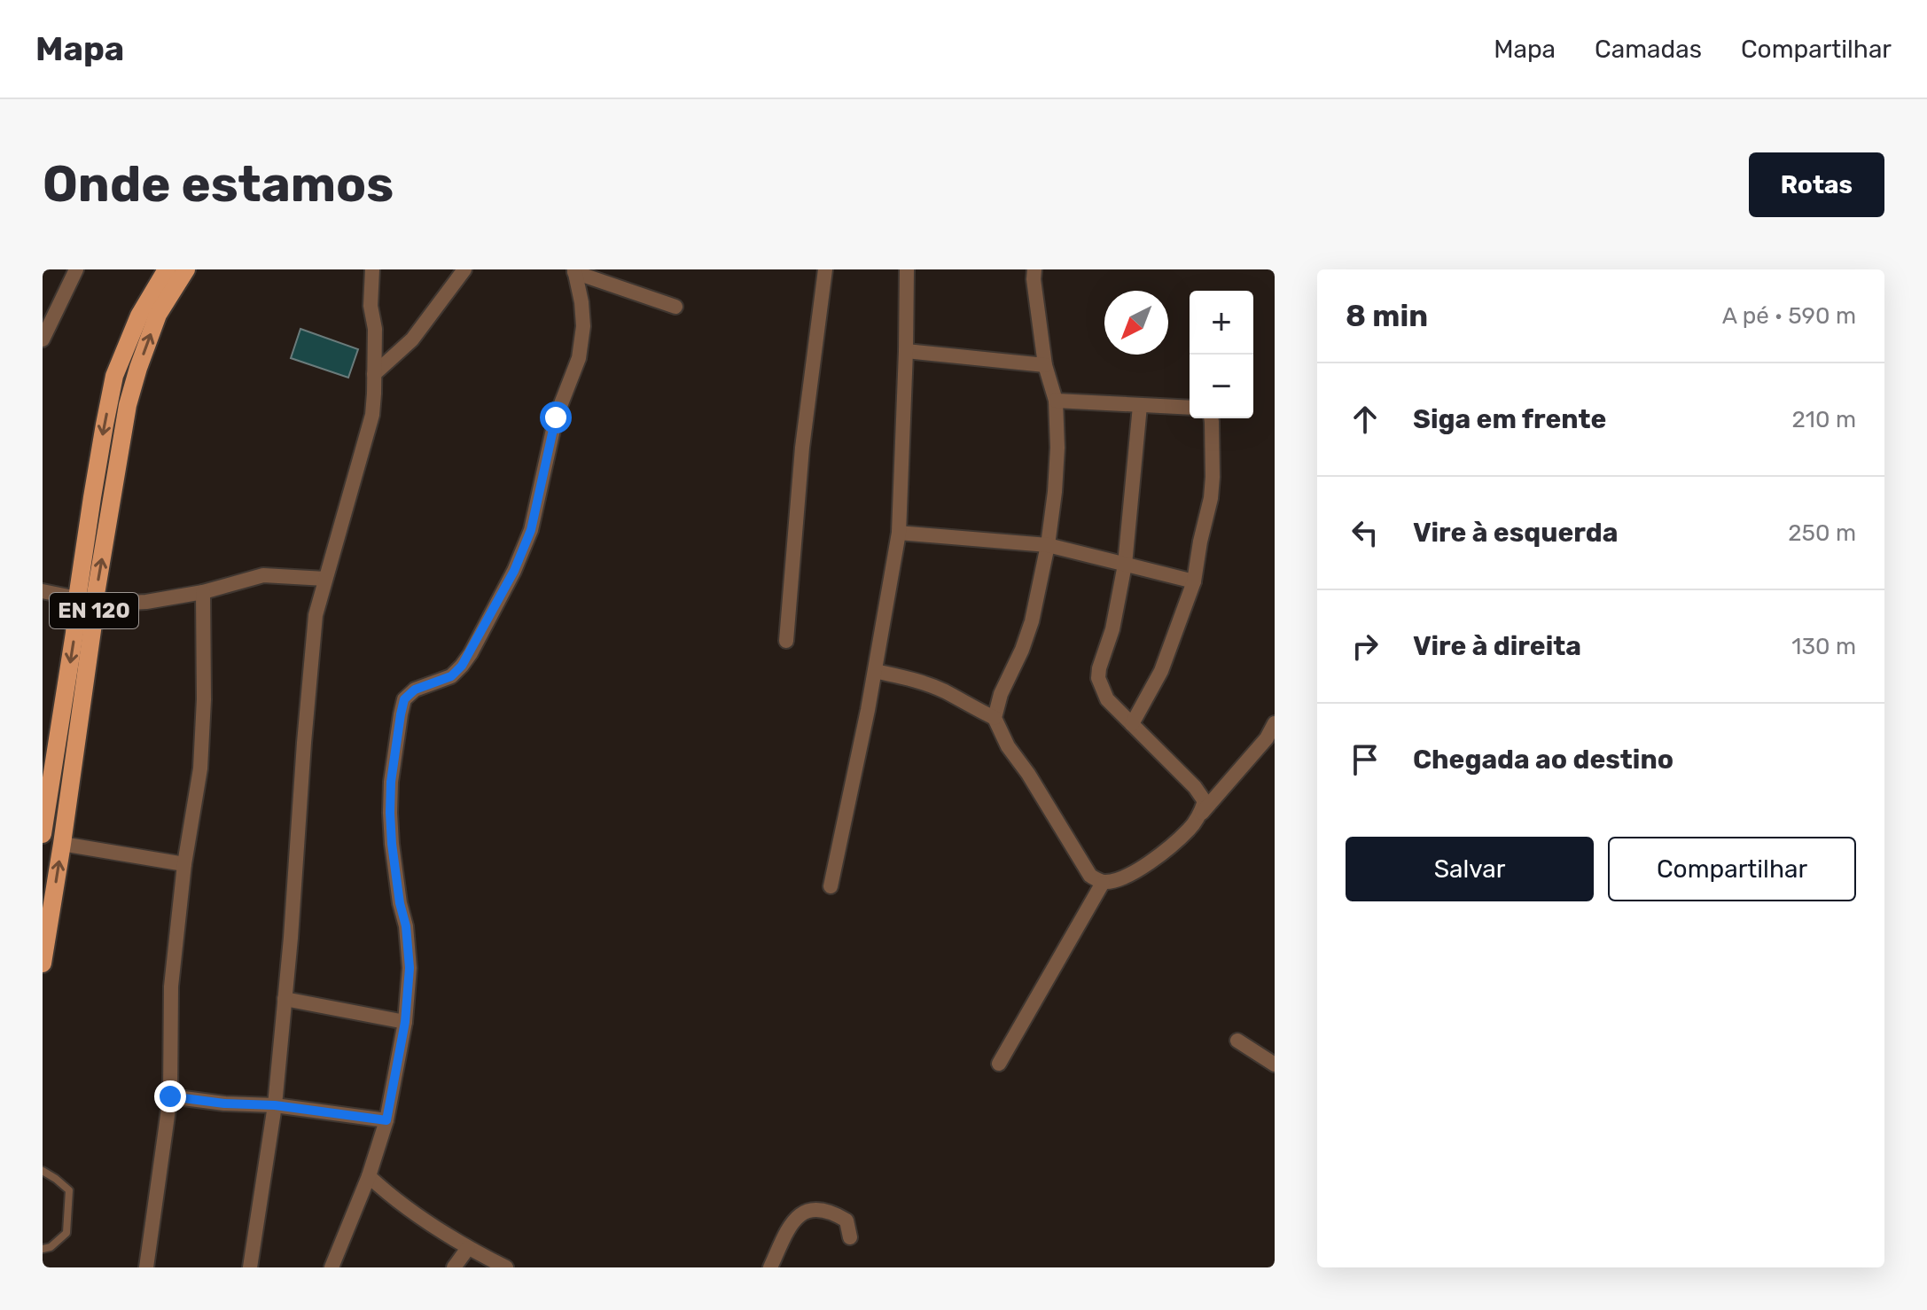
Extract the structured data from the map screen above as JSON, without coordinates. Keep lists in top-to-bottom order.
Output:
{
  "streets": {
    "main road": ["EN 120"]
  },
  "north": "bottom left",
  "page": {
    "header": "Mapa",
    "nav": ["Mapa", "Camadas", "Compartilhar"],
    "buttons": [
      "Rotas",
      ["Salvar", "Compartilhar"]
    ],
    "title": "Onde estamos",
    "heading": ["8 min", "A pé · 590 m"],
    "map_buttons": ["+", "−"],
    "list": [
      ["Siga em frente", "210 m"],
      ["Vire à esquerda", "250 m"],
      ["Vire à direita", "130 m"],
      "Chegada ao destino"
    ]
  }
}
